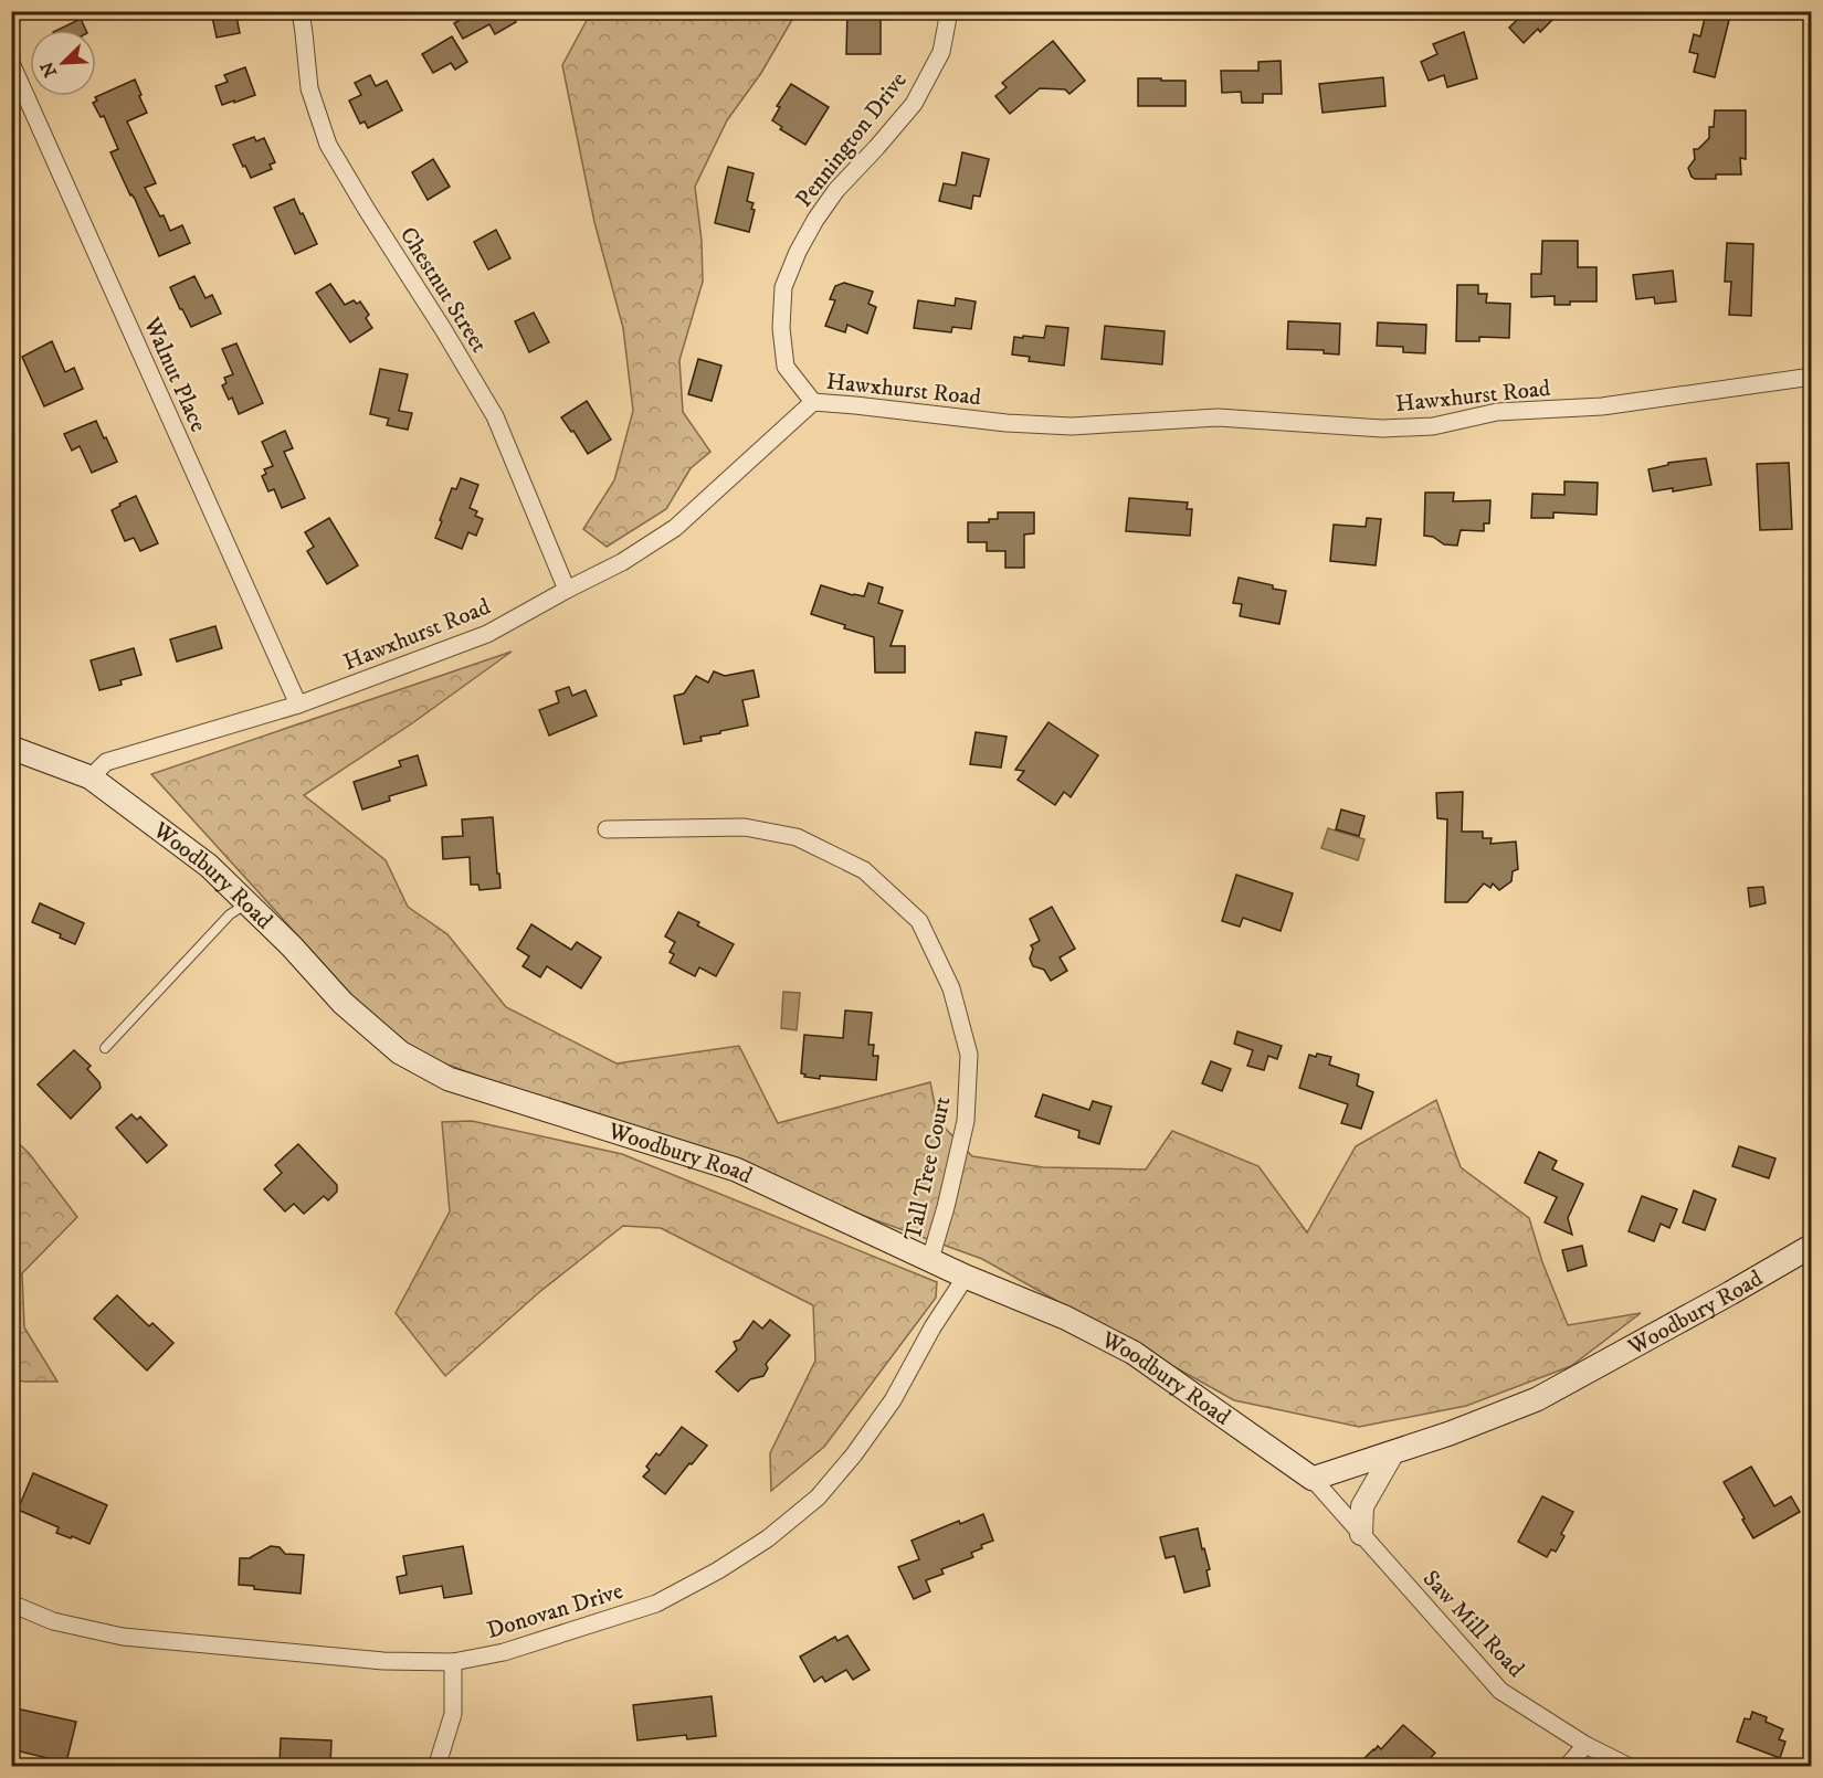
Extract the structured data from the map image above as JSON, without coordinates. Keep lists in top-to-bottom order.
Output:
{
  "streets": {
    "main road": ["Woodbury Road"],
    "street": [
      "Pennington Drive",
      "Chestnut Street",
      "Walnut Place",
      "Hawxhurst Road",
      "Tall Tree Court",
      "Donovan Drive",
      "Saw Mill Road"
    ]
  },
  "crossings": [
    ["Pennington Drive", "Hawxhurst Road"],
    ["Chestnut Street", "Hawxhurst Road"],
    ["Walnut Place", "Hawxhurst Road"],
    ["Hawxhurst Road", "Woodbury Road"],
    ["Woodbury Road", "Tall Tree Court"],
    ["Woodbury Road", "Donovan Drive"],
    ["Woodbury Road", "Saw Mill Road"]
  ],
  "north": "bottom left"
}
